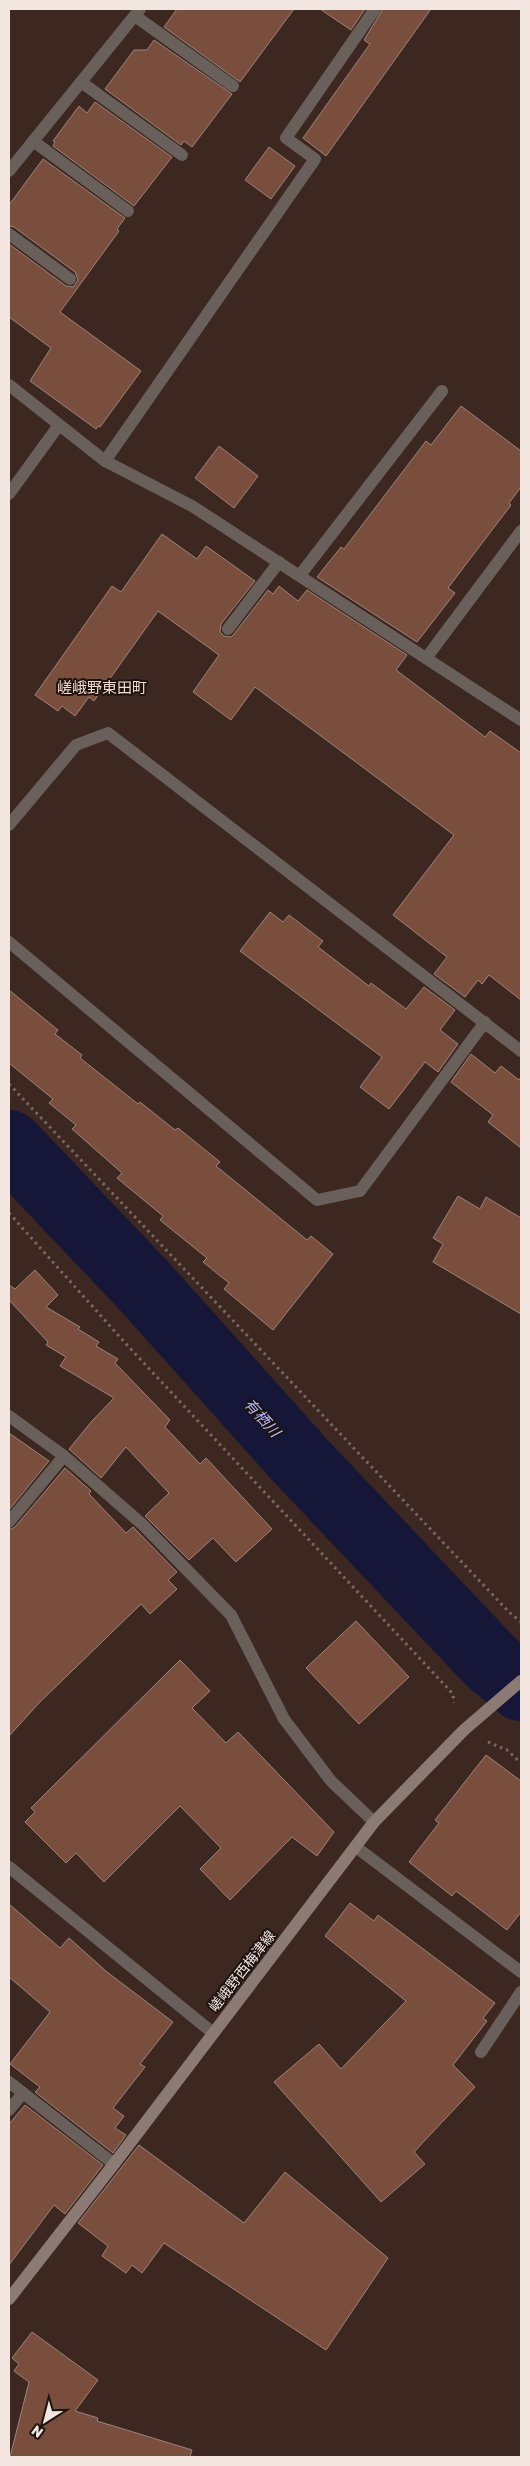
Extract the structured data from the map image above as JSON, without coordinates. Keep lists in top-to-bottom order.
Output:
{
  "streets": {
    "main road": ["嵯峨野西梅津線"]
  },
  "districts": ["嵯峨野東田町"],
  "water": ["有栖川"],
  "north": "bottom left"
}
